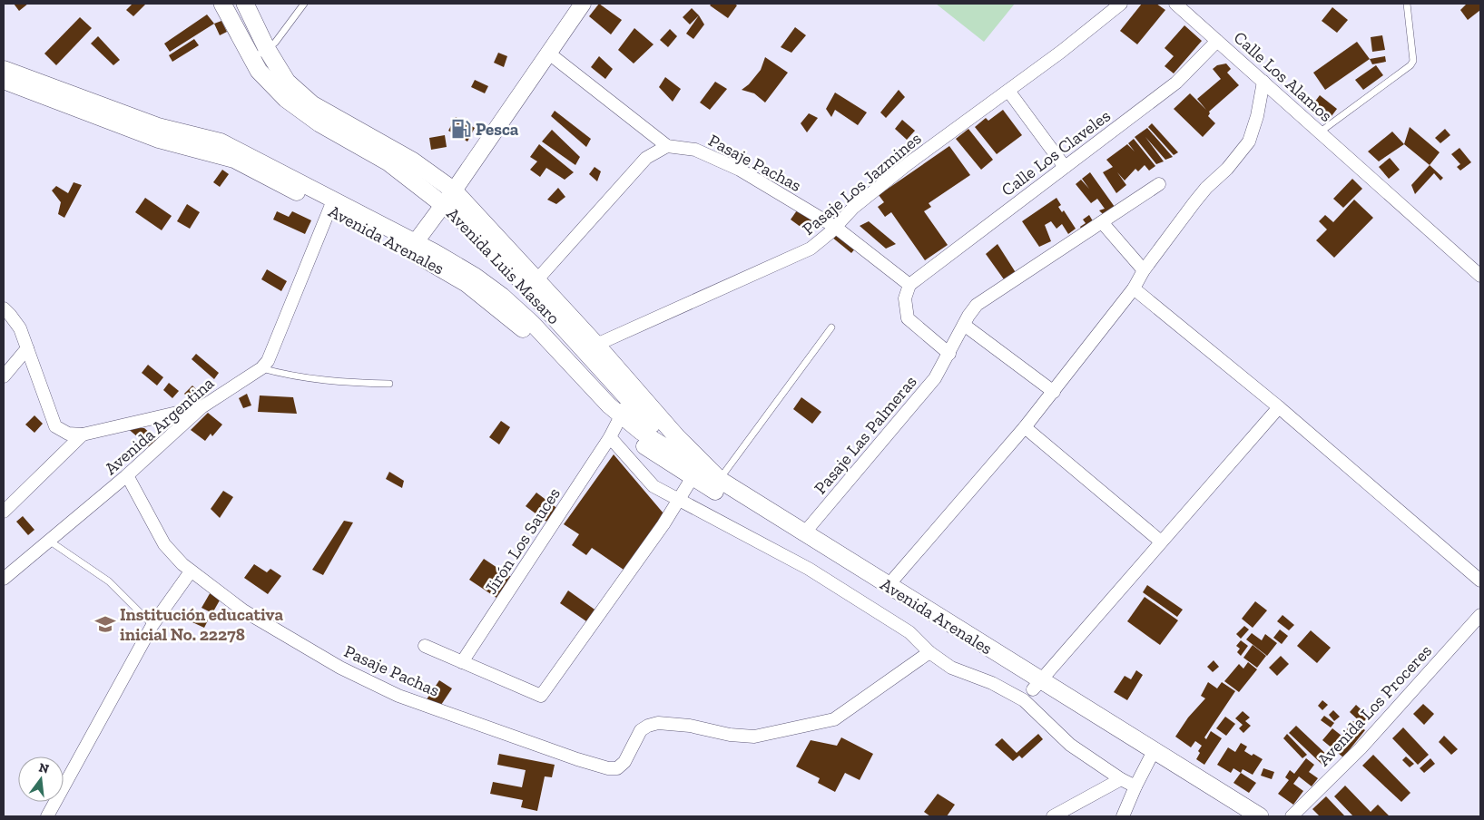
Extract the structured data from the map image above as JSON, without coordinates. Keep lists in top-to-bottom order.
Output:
{
  "streets": {
    "main road": ["Avenida Arenales", "Avenida Luis Masaro"],
    "street": [
      "Calle Los Alamos",
      "Calle Los Claveles",
      "Pasaje Pachas",
      "Pasaje Los Jazmines",
      "Avenida Argentina",
      "Pasaje Las Palmeras",
      "Jirón Los Sauces",
      "Avenida Los Proceres"
    ]
  },
  "crossings": [
    ["Calle Los Alamos", "Calle Los Claveles"],
    ["Calle Los Claveles", "Pasaje Pachas"],
    ["Pasaje Pachas", "Pasaje Los Jazmines"],
    ["Pasaje Pachas", "Avenida Argentina"],
    ["Pasaje Los Jazmines", "Avenida Luis Masaro"],
    ["Avenida Arenales", "Avenida Luis Masaro"],
    ["Avenida Arenales", "Avenida Argentina"],
    ["Avenida Arenales", "Pasaje Las Palmeras"]
  ],
  "places": {
    "fuel station": ["Pesca"],
    "school or university": ["Institución educativa inicial No. 22278"]
  },
  "north": "top"
}
